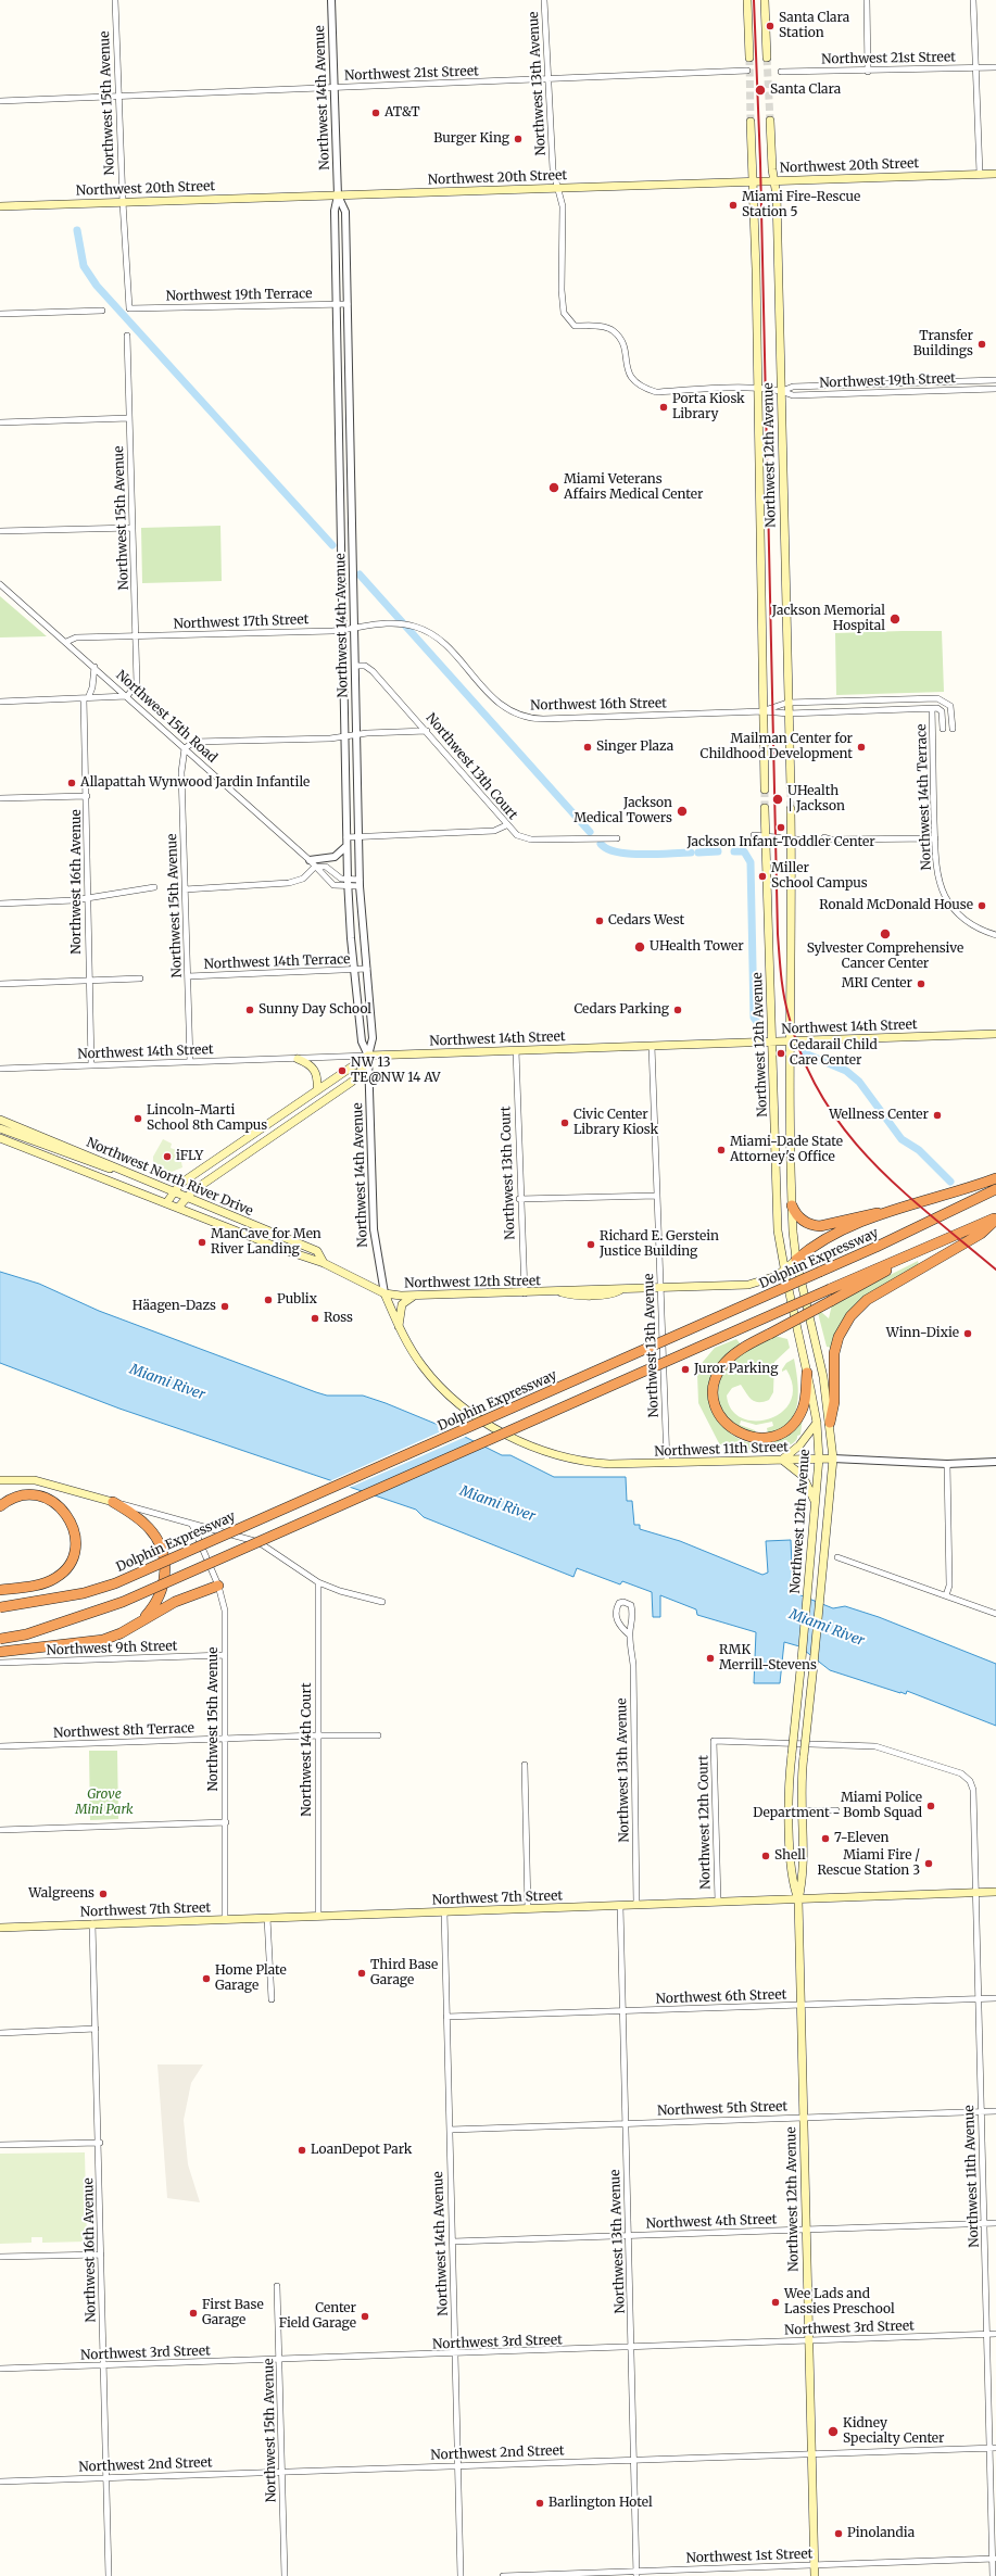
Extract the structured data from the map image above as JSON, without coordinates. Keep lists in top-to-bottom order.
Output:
{
  "streets": {
    "highway": ["Dolphin Expressway"],
    "main road": [
      "Northwest 20th Street",
      "Northwest 12th Avenue",
      "Northwest 14th Street",
      "Northwest North River Drive",
      "Northwest 12th Street",
      "Northwest 11th Street",
      "Northwest 7th Street"
    ],
    "street": [
      "Northwest 21st Street",
      "Northwest 13th Avenue",
      "Northwest 14th Avenue",
      "Northwest 15th Avenue",
      "Northwest 19th Terrace",
      "Northwest 19th Street",
      "Northwest 17th Street",
      "Northwest 16th Street",
      "Northwest 15th Road",
      "Northwest 13th Court",
      "Northwest 14th Terrace",
      "Northwest 16th Avenue",
      "Northwest 9th Street",
      "Northwest 8th Terrace",
      "Northwest 14th Court",
      "Northwest 12th Court",
      "Northwest 6th Street",
      "Northwest 5th Street",
      "Northwest 11th Avenue",
      "Northwest 4th Street",
      "Northwest 3rd Street",
      "Northwest 2nd Street",
      "Northwest 1st Street"
    ]
  },
  "crossings": [
    ["Northwest 21st Street", "Northwest 13th Avenue"],
    ["Northwest 21st Street", "Northwest 14th Avenue"],
    ["Northwest 21st Street", "Northwest 15th Avenue"],
    ["Northwest 13th Avenue", "Northwest 20th Street"],
    ["Northwest 13th Avenue", "Northwest 19th Street"],
    ["Northwest 13th Avenue", "Northwest 14th Street"],
    ["Northwest 13th Avenue", "Northwest 12th Street"],
    ["Northwest 13th Avenue", "Northwest 11th Street"],
    ["Northwest 13th Avenue", "Northwest 7th Street"],
    ["Northwest 13th Avenue", "Northwest 6th Street"],
    ["Northwest 13th Avenue", "Northwest 5th Street"],
    ["Northwest 13th Avenue", "Northwest 4th Street"],
    ["Northwest 13th Avenue", "Northwest 3rd Street"],
    ["Northwest 13th Avenue", "Northwest 2nd Street"],
    ["Northwest 13th Avenue", "Northwest 1st Street"],
    ["Northwest 14th Avenue", "Northwest 20th Street"],
    ["Northwest 14th Avenue", "Northwest 19th Terrace"],
    ["Northwest 14th Avenue", "Northwest 17th Street"],
    ["Northwest 14th Avenue", "Northwest 15th Road"],
    ["Northwest 14th Avenue", "Northwest 13th Court"],
    ["Northwest 14th Avenue", "Northwest 14th Terrace"],
    ["Northwest 14th Avenue", "Northwest 14th Street"],
    ["Northwest 14th Avenue", "Northwest North River Drive"],
    ["Northwest 14th Avenue", "Northwest 12th Street"],
    ["Northwest 14th Avenue", "Northwest 7th Street"],
    ["Northwest 14th Avenue", "Northwest 6th Street"],
    ["Northwest 14th Avenue", "Northwest 5th Street"],
    ["Northwest 14th Avenue", "Northwest 4th Street"],
    ["Northwest 14th Avenue", "Northwest 3rd Street"],
    ["Northwest 14th Avenue", "Northwest 2nd Street"],
    ["Northwest 15th Avenue", "Northwest 20th Street"],
    ["Northwest 15th Avenue", "Northwest 19th Terrace"],
    ["Northwest 15th Avenue", "Northwest 17th Street"],
    ["Northwest 15th Avenue", "Northwest 15th Road"],
    ["Northwest 15th Avenue", "Northwest 14th Terrace"],
    ["Northwest 15th Avenue", "Northwest 14th Street"],
    ["Northwest 15th Avenue", "Northwest 9th Street"],
    ["Northwest 15th Avenue", "Northwest 8th Terrace"],
    ["Northwest 15th Avenue", "Northwest 7th Street"],
    ["Northwest 15th Avenue", "Northwest 3rd Street"],
    ["Northwest 15th Avenue", "Northwest 2nd Street"],
    ["Northwest 20th Street", "Northwest 12th Avenue"],
    ["Northwest 19th Street", "Northwest 12th Avenue"],
    ["Northwest 12th Avenue", "Northwest 16th Street"],
    ["Northwest 12th Avenue", "Northwest 14th Street"],
    ["Northwest 12th Avenue", "Northwest 12th Street"],
    ["Northwest 12th Avenue", "Northwest 11th Street"],
    ["Northwest 12th Avenue", "Northwest 7th Street"],
    ["Northwest 12th Avenue", "Northwest 6th Street"],
    ["Northwest 12th Avenue", "Northwest 5th Street"],
    ["Northwest 12th Avenue", "Northwest 4th Street"],
    ["Northwest 12th Avenue", "Northwest 3rd Street"],
    ["Northwest 12th Avenue", "Northwest 2nd Street"],
    ["Northwest 12th Avenue", "Northwest 1st Street"],
    ["Northwest 17th Street", "Northwest 16th Street"],
    ["Northwest 17th Street", "Northwest 15th Road"],
    ["Northwest 16th Street", "Northwest 14th Terrace"],
    ["Northwest 15th Road", "Northwest 16th Avenue"],
    ["Northwest 13th Court", "Northwest 14th Street"],
    ["Northwest 13th Court", "Northwest 12th Street"],
    ["Northwest 16th Avenue", "Northwest 14th Street"],
    ["Northwest 16th Avenue", "Northwest 7th Street"],
    ["Northwest 16th Avenue", "Northwest 3rd Street"],
    ["Northwest 16th Avenue", "Northwest 2nd Street"],
    ["Northwest North River Drive", "Northwest 12th Street"],
    ["Northwest 8th Terrace", "Northwest 14th Court"],
    ["Northwest 14th Court", "Northwest 7th Street"],
    ["Northwest 12th Court", "Northwest 7th Street"],
    ["Northwest 12th Court", "Northwest 11th Avenue"],
    ["Northwest 7th Street", "Northwest 11th Avenue"],
    ["Northwest 6th Street", "Northwest 11th Avenue"],
    ["Northwest 5th Street", "Northwest 11th Avenue"],
    ["Northwest 11th Avenue", "Northwest 4th Street"],
    ["Northwest 11th Avenue", "Northwest 3rd Street"],
    ["Northwest 11th Avenue", "Northwest 2nd Street"],
    ["Northwest 11th Avenue", "Northwest 1st Street"]
  ],
  "water": ["Miami River"],
  "parks": ["Grove Mini Park"],
  "places": [
    "Santa Clara Station",
    "Santa Clara",
    "AT&T",
    "Burger King",
    "Miami Fire-Rescue Station 5",
    "Transfer Buildings",
    "Porta Kiosk Library",
    "Miami Veterans Affairs Medical Center",
    "Jackson Memorial Hospital",
    "Singer Plaza",
    "Mailman Center for Childhood Development",
    "Allapattah Wynwood Jardin Infantile",
    "UHealth | Jackson",
    "Jackson Medical Towers",
    "Jackson Infant-Toddler Center",
    "Miller School Campus",
    "Ronald McDonald House",
    "Cedars West",
    "Sylvester Comprehensive Cancer Center",
    "UHealth Tower",
    "MRI Center",
    "Sunny Day School",
    "Cedars Parking",
    "Cedarail Child Care Center",
    "NW 13 TE@NW 14 AV",
    "Wellness Center",
    "Lincoln-Marti School 8th Campus",
    "Civic Center Library Kiosk",
    "Miami-Dade State Attorney's Office",
    "iFLY",
    "ManCave for Men River Landing",
    "Richard E. Gerstein Justice Building",
    "Publix",
    "Häagen-Dazs",
    "Ross",
    "Winn-Dixie",
    "Juror Parking",
    "RMK Merrill-Stevens",
    "Miami Police Department - Bomb Squad",
    "7-Eleven",
    "Shell",
    "Miami Fire / Rescue Station 3",
    "Walgreens",
    "Third Base Garage",
    "Home Plate Garage",
    "LoanDepot Park",
    "Wee Lads and Lassies Preschool",
    "First Base Garage",
    "Center Field Garage",
    "Kidney Specialty Center",
    "Barlington Hotel",
    "Pinolandia"
  ]
}
